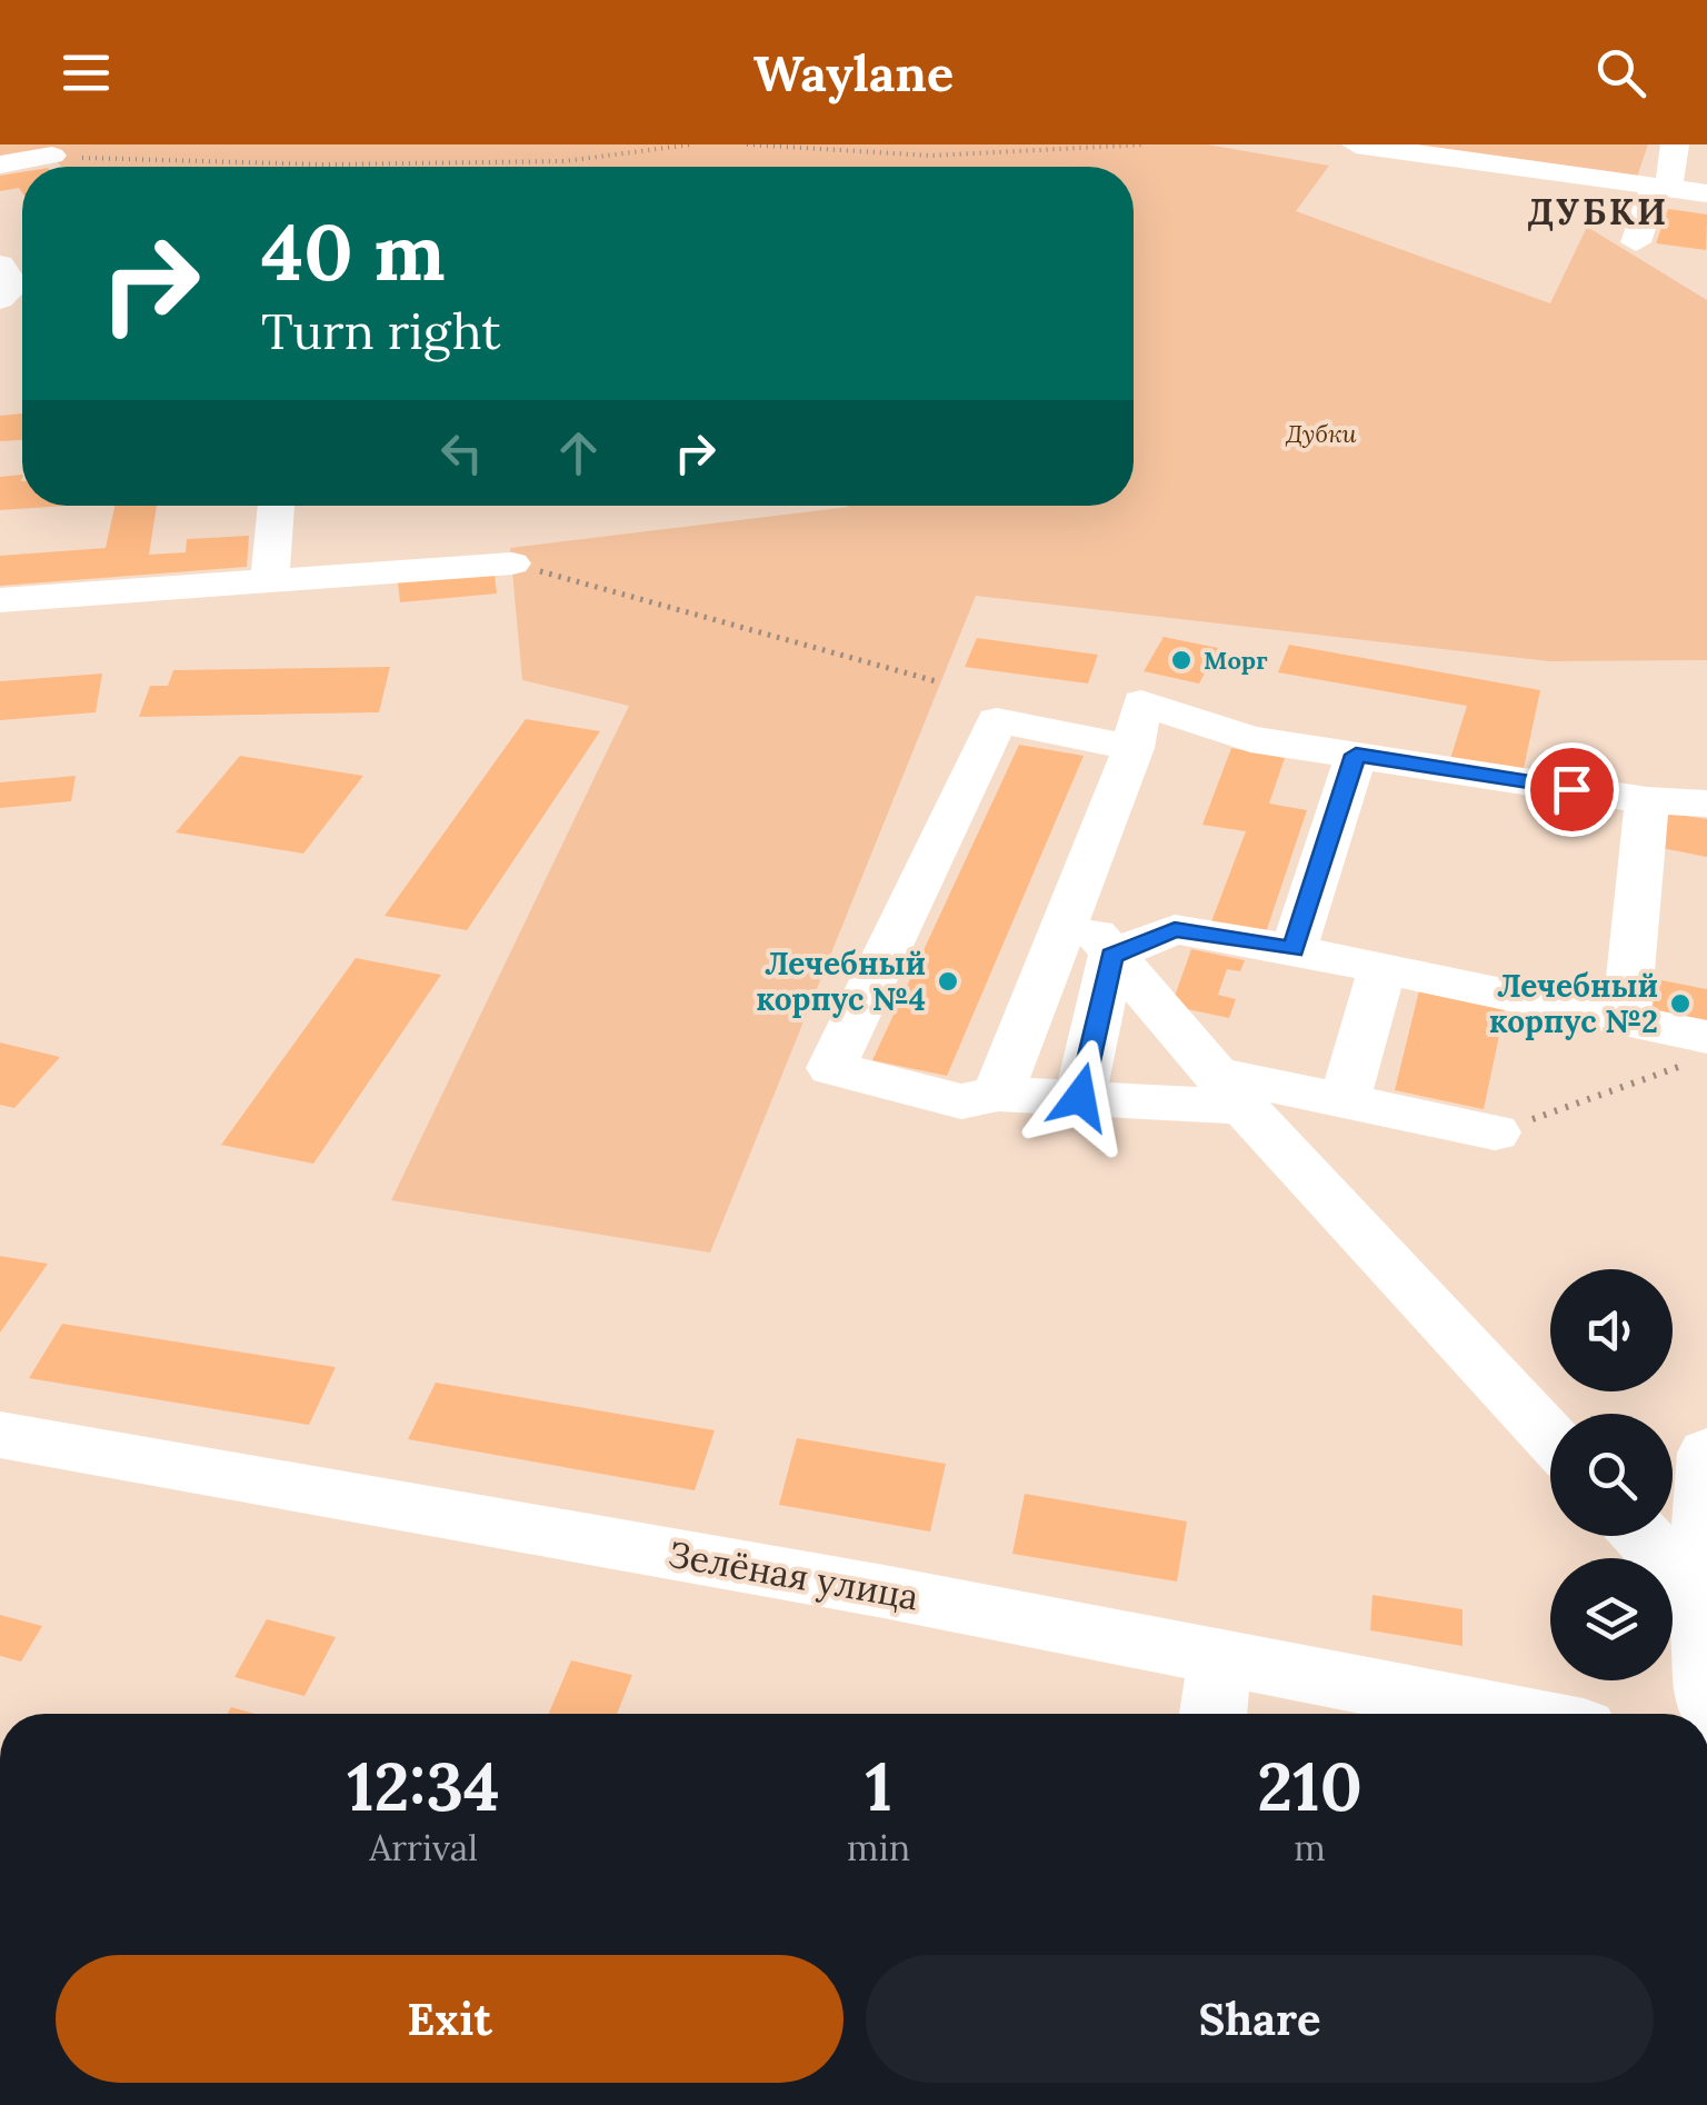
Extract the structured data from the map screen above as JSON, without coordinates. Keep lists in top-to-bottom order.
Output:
{
  "streets": {
    "street": ["Зелёная улица"]
  },
  "districts": ["ДУБКИ"],
  "parks": ["Дубки"],
  "places": ["Морг", "Лечебный корпус №4", "Лечебный корпус №2"],
  "page": {
    "header": "Waylane",
    "turn": ["40 m", "Turn right"],
    "eta": [
      "12:34",
      "Arrival",
      "1",
      "min",
      "210",
      "m"
    ],
    "buttons": ["Exit", "Share"]
  }
}
